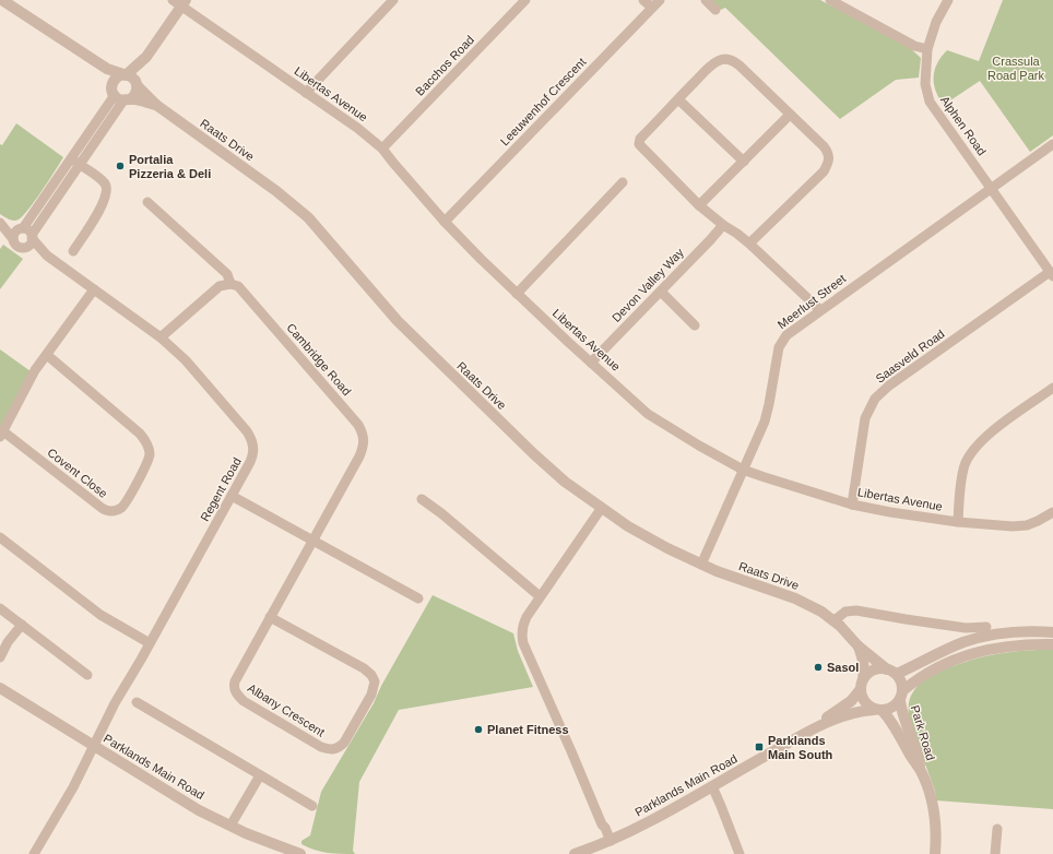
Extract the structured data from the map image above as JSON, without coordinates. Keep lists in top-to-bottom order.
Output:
{
  "streets": {
    "street": [
      "Bacchos Road",
      "Libertas Avenue",
      "Leeuwenhof Crescent",
      "Alphen Road",
      "Raats Drive",
      "Devon Valley Way",
      "Meerlust Street",
      "Saasveld Road",
      "Cambridge Road",
      "Covent Close",
      "Regent Road",
      "Albany Crescent",
      "Park Road",
      "Parklands Main Road"
    ]
  },
  "crossings": [
    ["Bacchos Road", "Libertas Avenue"],
    ["Libertas Avenue", "Leeuwenhof Crescent"],
    ["Libertas Avenue", "Devon Valley Way"],
    ["Libertas Avenue", "Meerlust Street"],
    ["Libertas Avenue", "Saasveld Road"],
    ["Alphen Road", "Meerlust Street"],
    ["Alphen Road", "Saasveld Road"],
    ["Raats Drive", "Meerlust Street"],
    ["Raats Drive", "Park Road"],
    ["Raats Drive", "Parklands Main Road"],
    ["Cambridge Road", "Albany Crescent"],
    ["Regent Road", "Parklands Main Road"],
    ["Park Road", "Parklands Main Road"]
  ],
  "parks": ["Crassula Road Park"],
  "places": {
    "other": ["Portalia Pizzeria & Deli", "Sasol", "Planet Fitness"],
    "transit": ["Parklands Main South"]
  }
}
